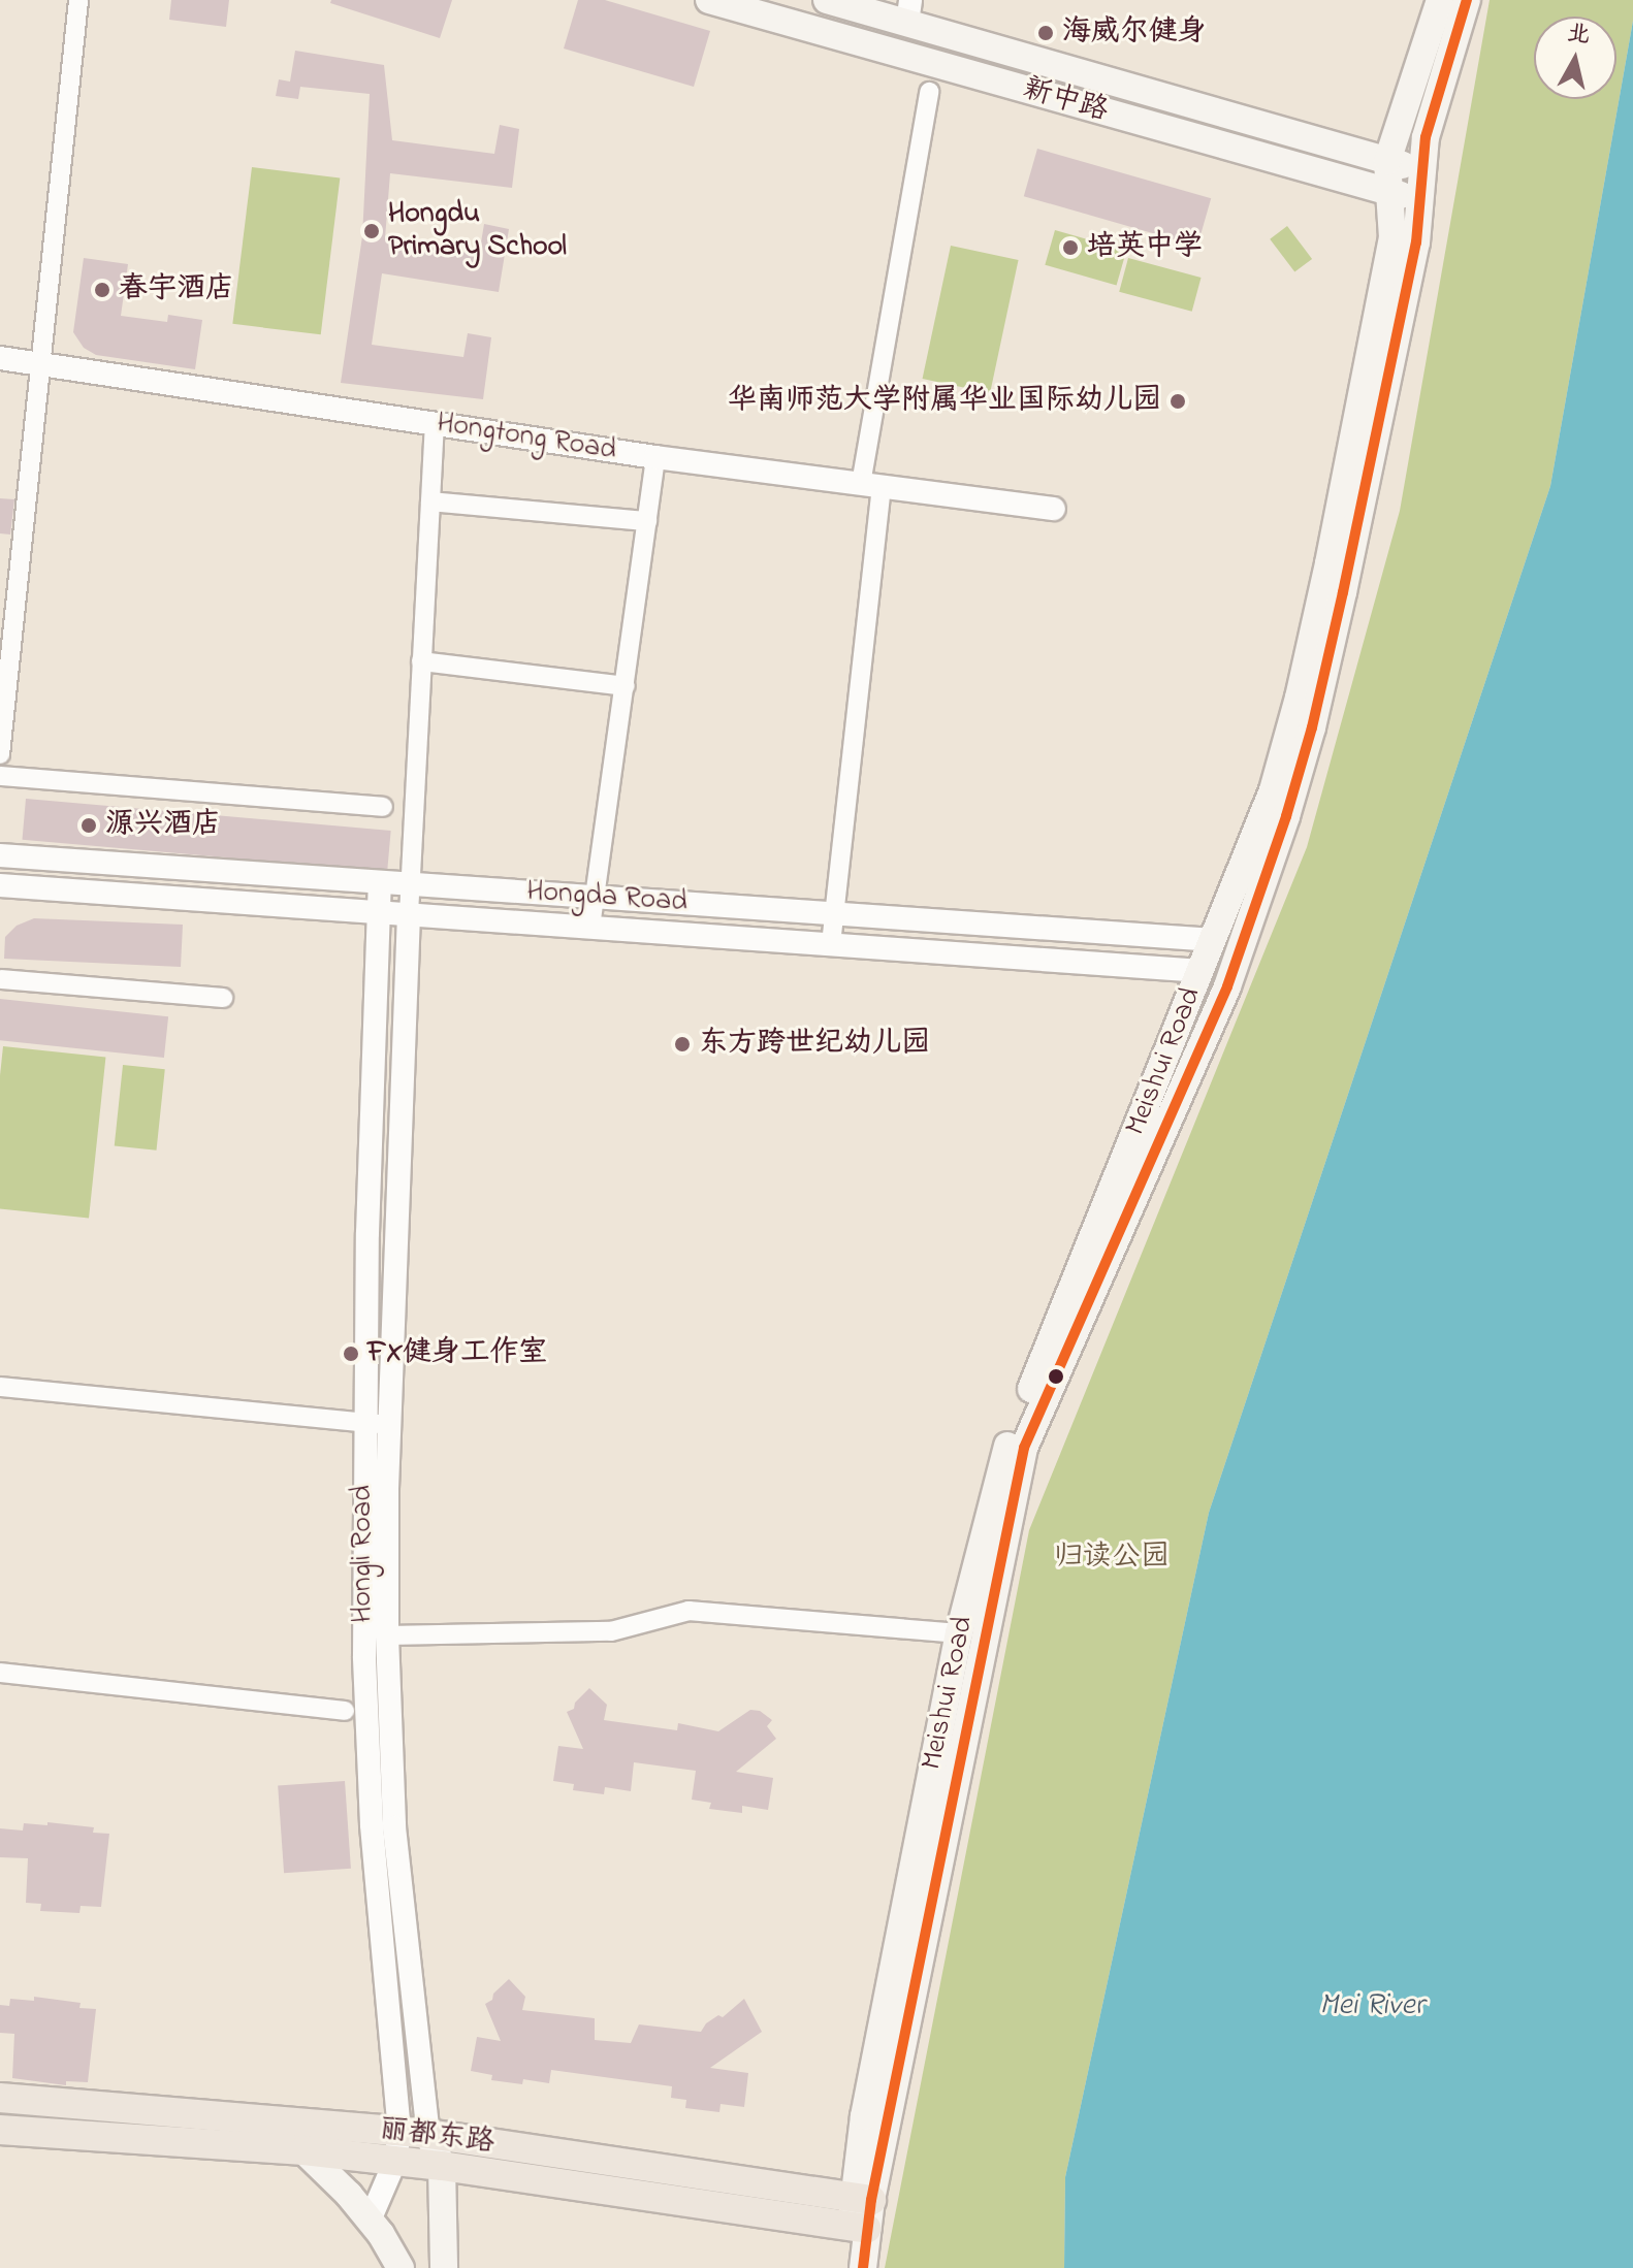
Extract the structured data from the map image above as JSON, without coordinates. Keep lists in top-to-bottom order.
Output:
{
  "streets": {
    "main road": ["新中路", "Meishui Road", "丽都东路"],
    "street": ["Hongtong Road", "Hongda Road", "Hongli Road"]
  },
  "crossings": [
    ["新中路", "Meishui Road"],
    ["Hongda Road", "Meishui Road"],
    ["Hongda Road", "Hongli Road"],
    ["Meishui Road", "丽都东路"],
    ["Hongli Road", "丽都东路"]
  ],
  "water": ["Mei River"],
  "parks": ["归读公园"],
  "places": [
    "海威尔健身",
    "Hongdu Primary School",
    "培英中学",
    "春宇酒店",
    "华南师范大学附属华业国际幼儿园",
    "源兴酒店",
    "东方跨世纪幼儿园",
    "FX健身工作室"
  ],
  "north": "top"
}
